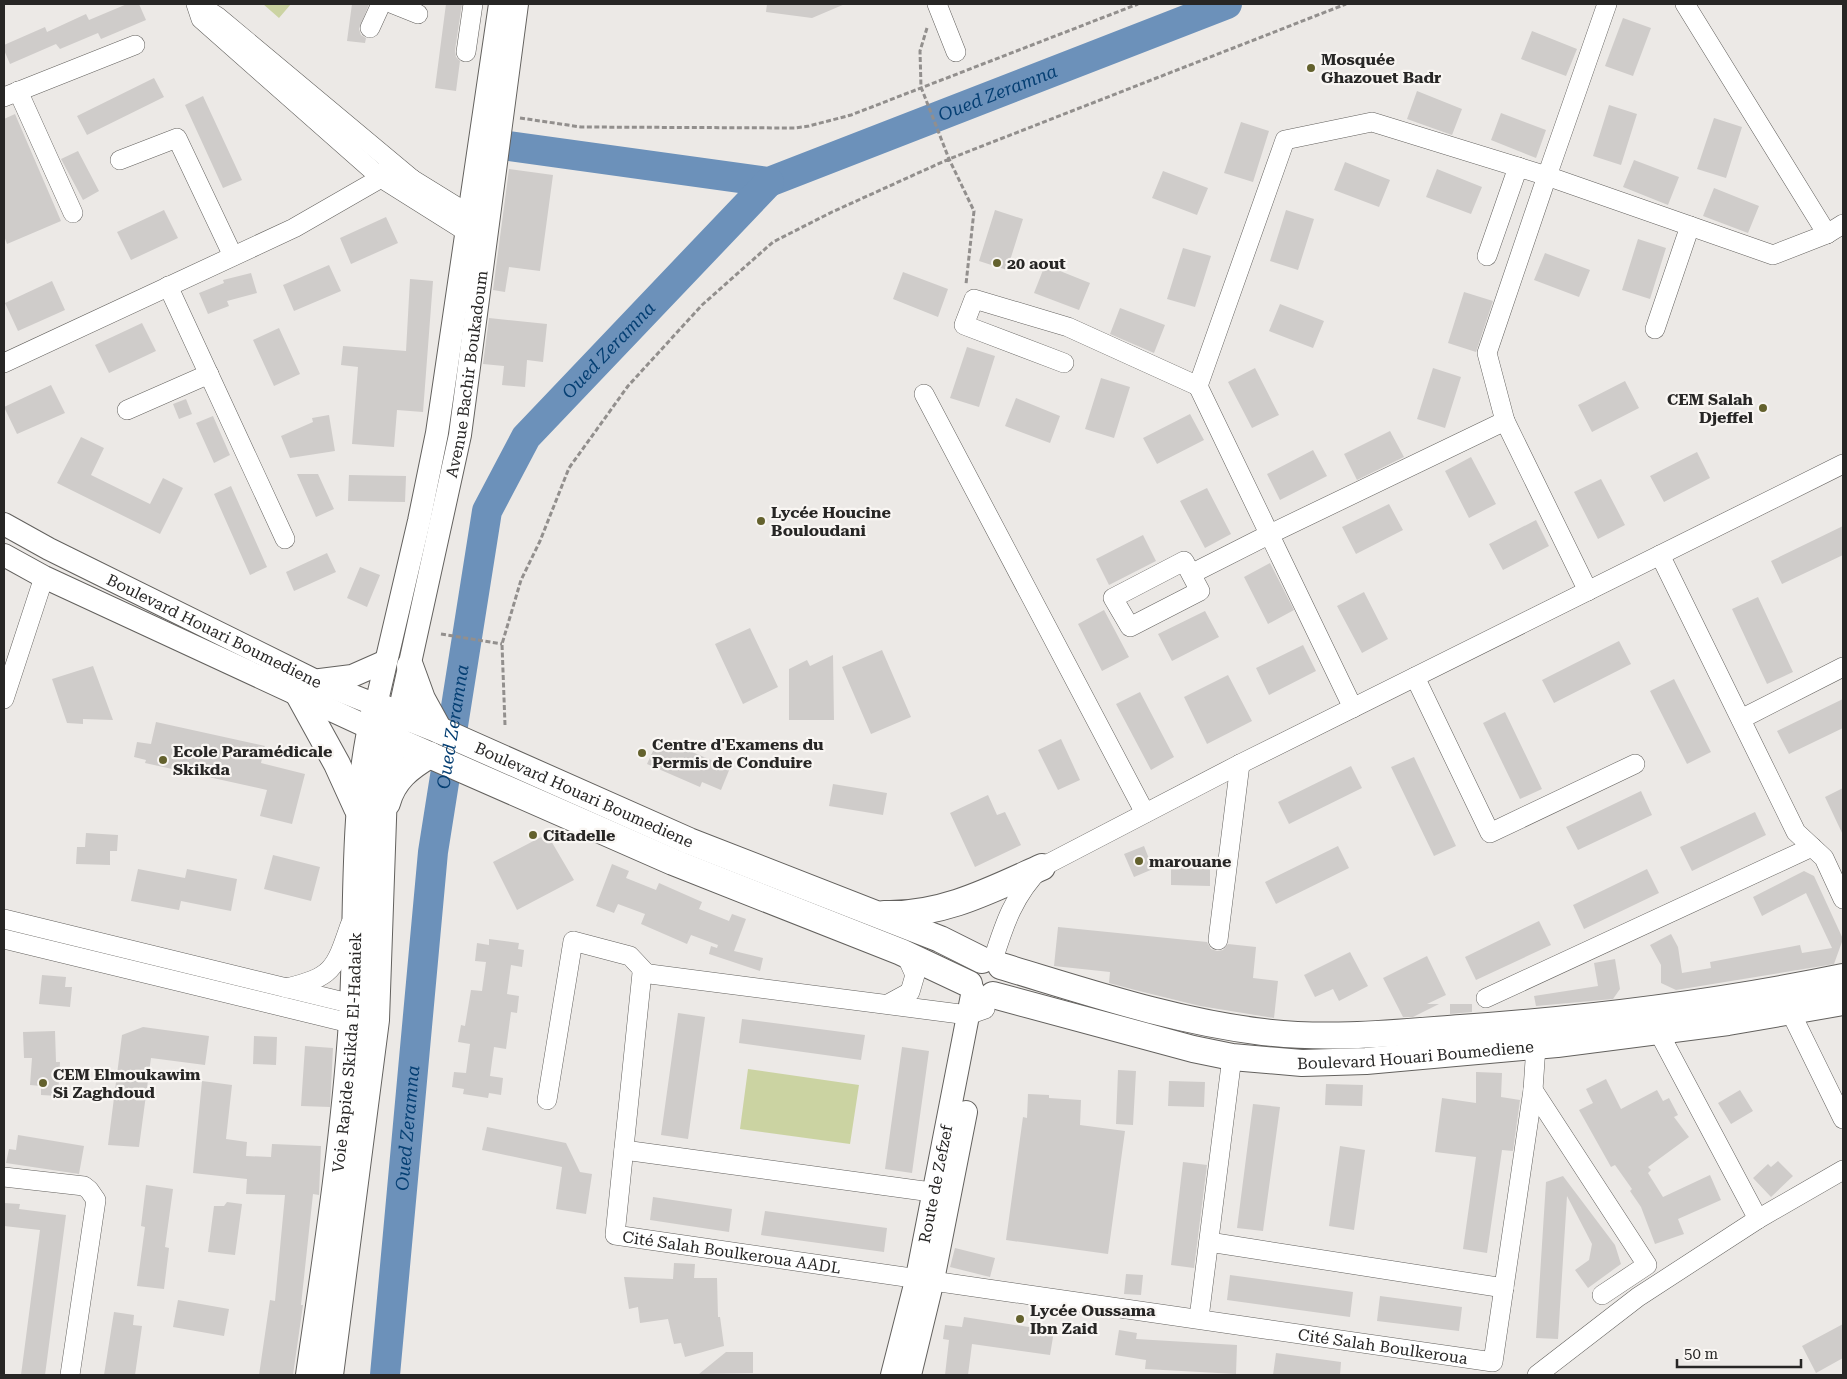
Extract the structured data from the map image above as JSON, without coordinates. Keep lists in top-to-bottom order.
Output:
{
  "streets": {
    "highway": ["Boulevard Houari Boumediene", "Voie Rapide Skikda El-Hadaiek"],
    "main road": ["Avenue Bachir Boukadoum", "Route de Zefzef"],
    "street": ["Cité Salah Boulkeroua AADL", "Cité Salah Boulkeroua"]
  },
  "crossings": [
    ["Avenue Bachir Boukadoum", "Boulevard Houari Boumediene"],
    ["Avenue Bachir Boukadoum", "Voie Rapide Skikda El-Hadaiek"],
    ["Boulevard Houari Boumediene", "Voie Rapide Skikda El-Hadaiek"],
    ["Boulevard Houari Boumediene", "Route de Zefzef"],
    ["Boulevard Houari Boumediene", "Cité Salah Boulkeroua"],
    ["Route de Zefzef", "Cité Salah Boulkeroua AADL"],
    ["Route de Zefzef", "Cité Salah Boulkeroua"],
    ["Cité Salah Boulkeroua AADL", "Cité Salah Boulkeroua"]
  ],
  "water": ["Oued Zeramna"],
  "places": [
    "Mosquée Ghazouet Badr",
    "20 aout",
    "CEM Salah Djeffel",
    "Lycée Houcine Bouloudani",
    "Centre d'Examens du Permis de Conduire",
    "Ecole Paramédicale Skikda",
    "Citadelle",
    "marouane",
    "CEM Elmoukawim Si Zaghdoud",
    "Lycée Oussama Ibn Zaid"
  ],
  "scale_bar": "50 m"
}
